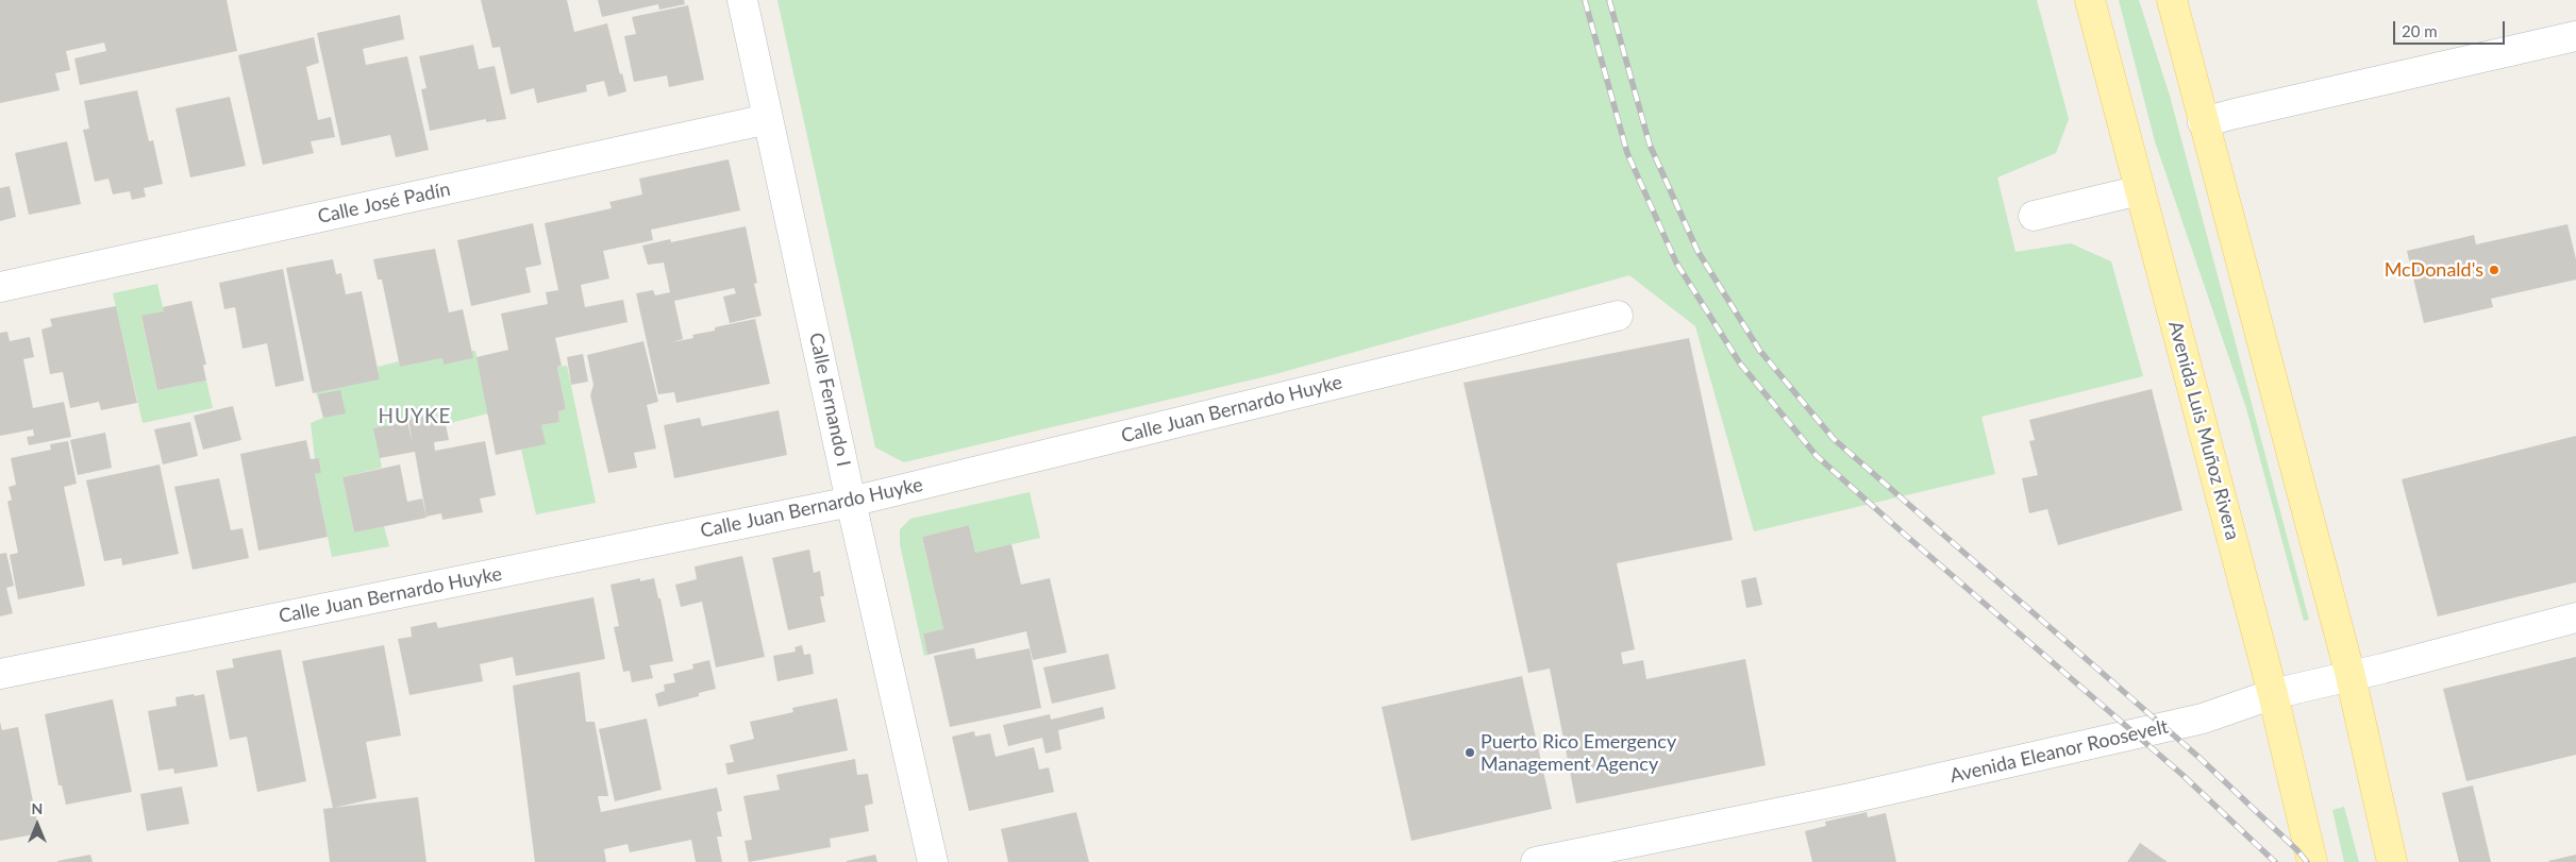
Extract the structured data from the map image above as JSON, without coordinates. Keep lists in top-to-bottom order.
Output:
{
  "streets": {
    "main road": ["Avenida Luis Muñoz Rivera"],
    "street": [
      "Calle José Padín",
      "Calle Fernando I",
      "Calle Juan Bernardo Huyke",
      "Avenida Eleanor Roosevelt"
    ]
  },
  "crossings": [
    ["Calle José Padín", "Calle Fernando I"],
    ["Calle Fernando I", "Calle Juan Bernardo Huyke"],
    ["Avenida Luis Muñoz Rivera", "Avenida Eleanor Roosevelt"]
  ],
  "districts": ["HUYKE"],
  "places": ["McDonald's", "Puerto Rico Emergency Management Agency"],
  "scale_bar": "20 m",
  "north": "top"
}
